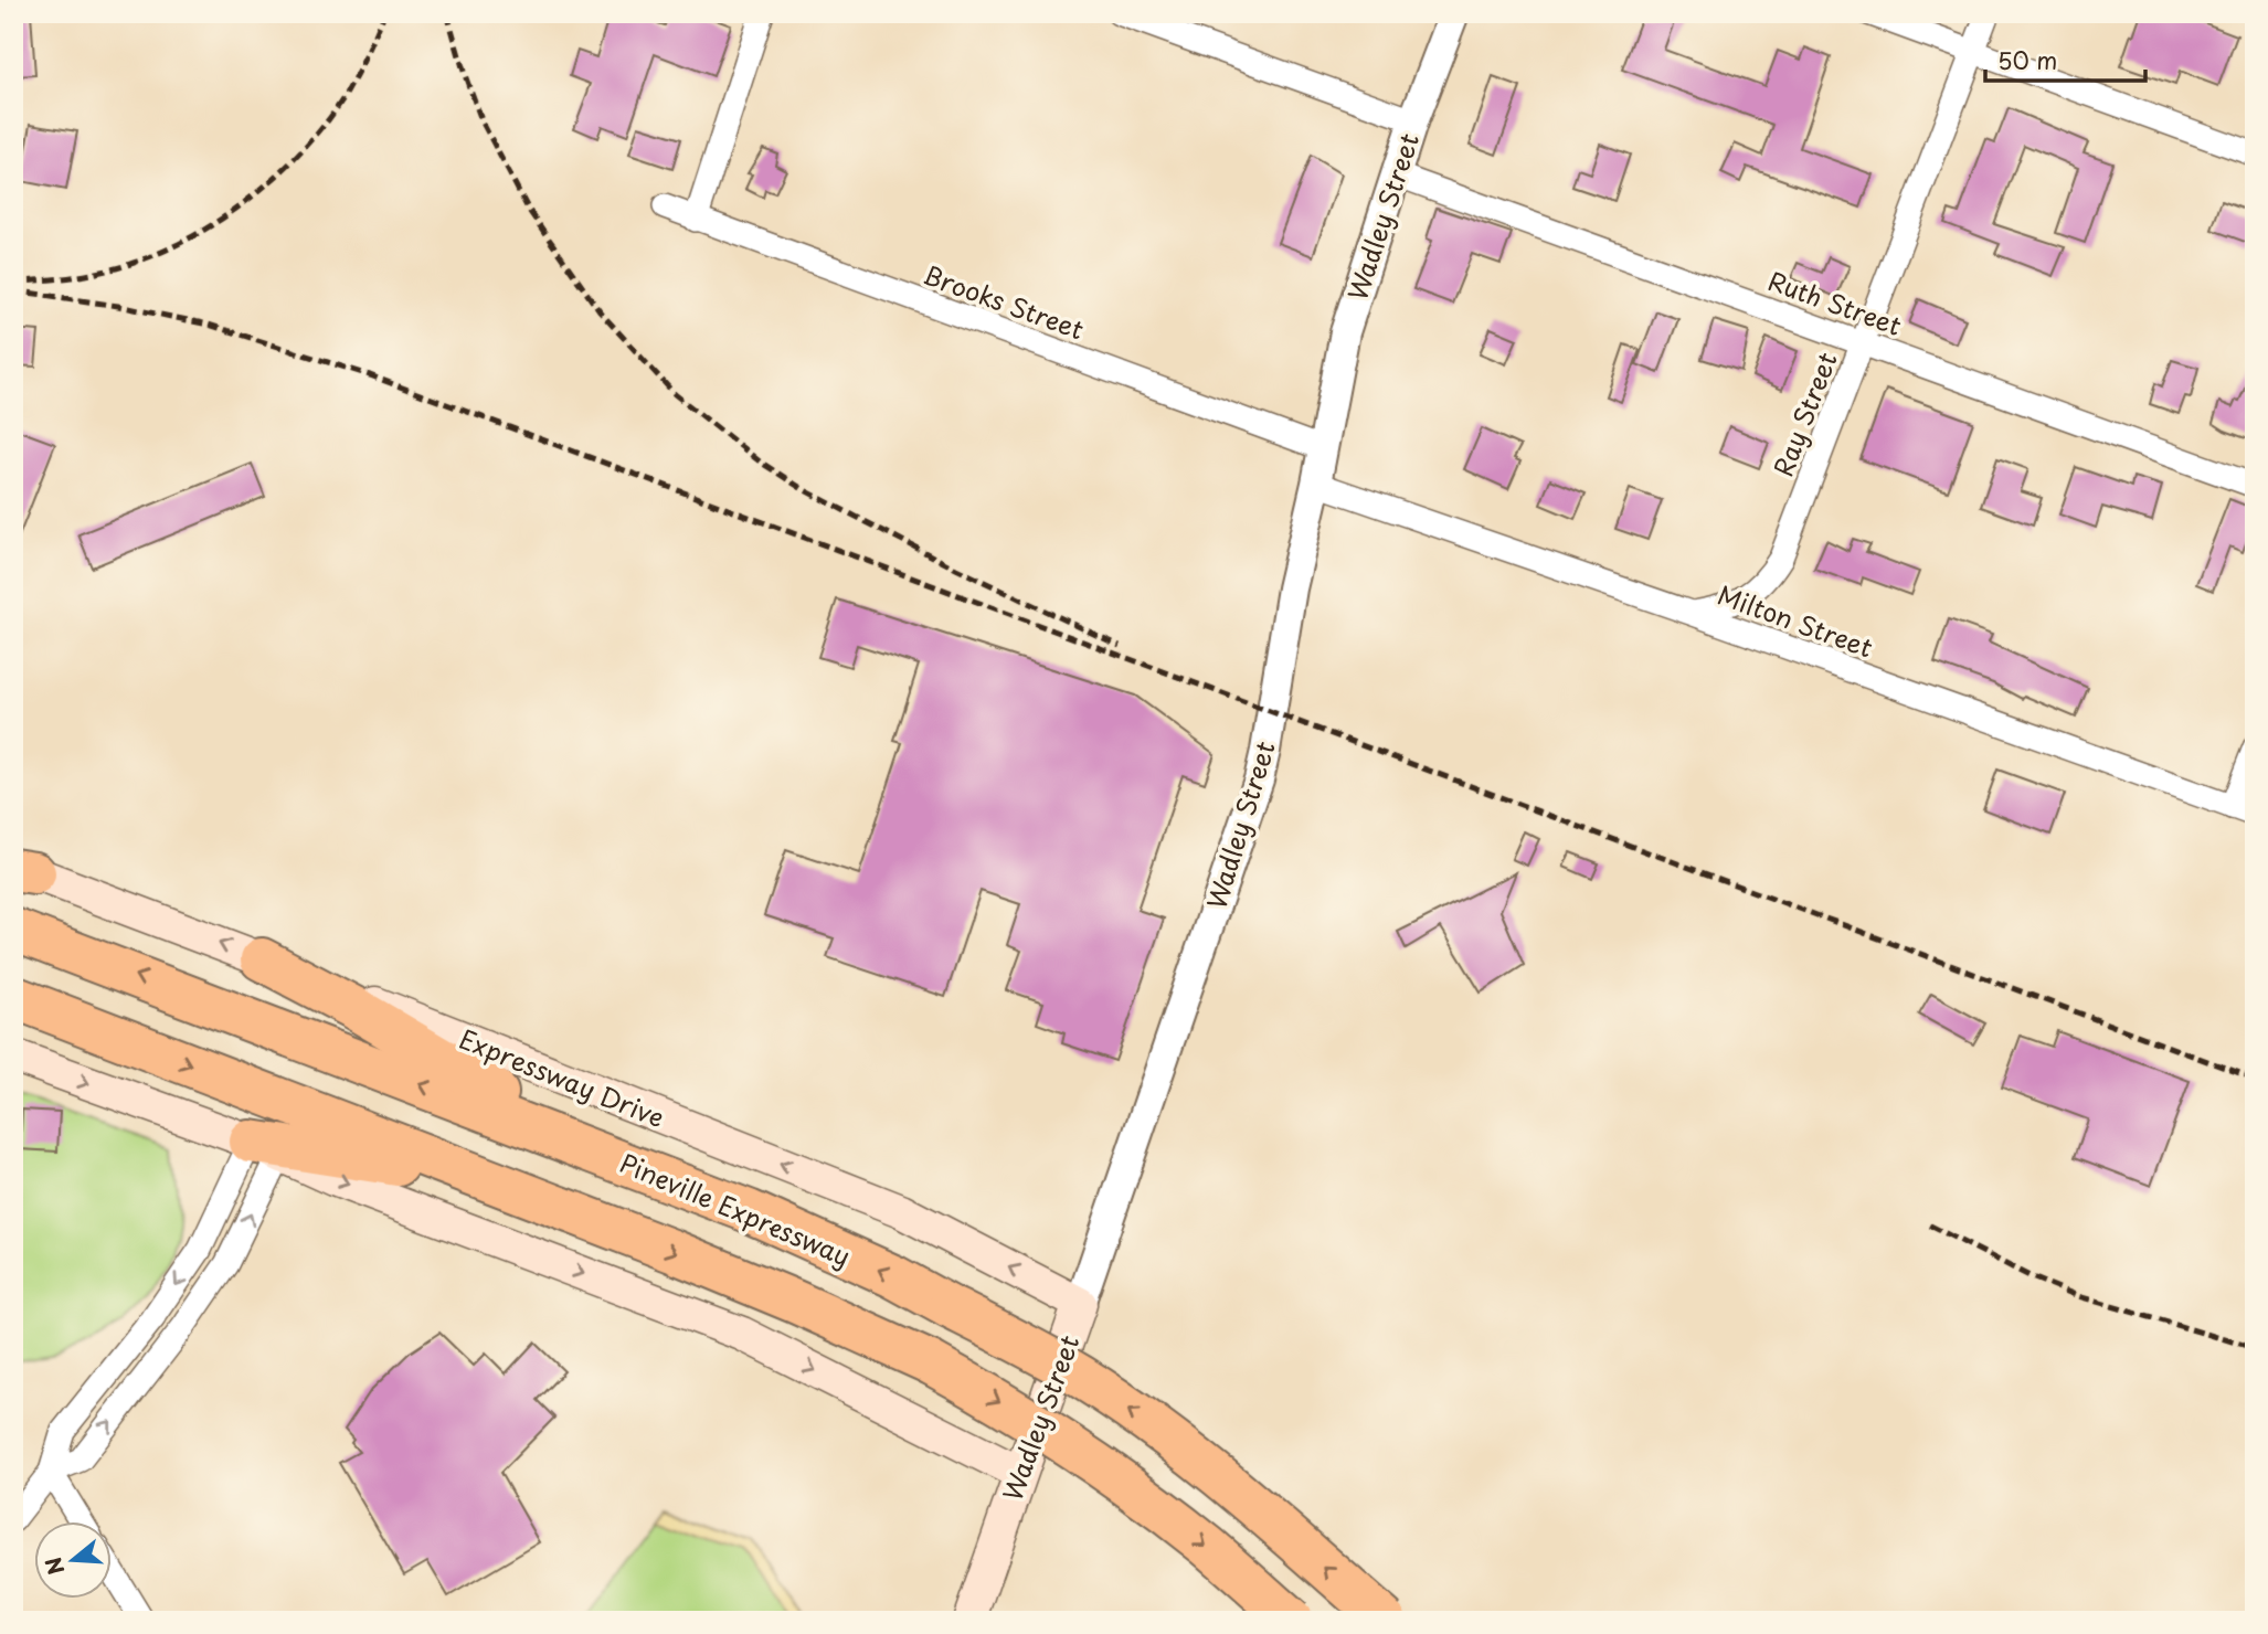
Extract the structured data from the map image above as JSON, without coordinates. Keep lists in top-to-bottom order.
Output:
{
  "streets": {
    "highway": ["Pineville Expressway"],
    "main road": ["Wadley Street", "Expressway Drive"],
    "street": [
      "Brooks Street",
      "Ruth Street",
      "Ray Street",
      "Milton Street"
    ]
  },
  "crossings": [
    ["Wadley Street", "Brooks Street"],
    ["Wadley Street", "Ruth Street"],
    ["Wadley Street", "Milton Street"],
    ["Wadley Street", "Expressway Drive"],
    ["Ruth Street", "Ray Street"],
    ["Ray Street", "Milton Street"]
  ],
  "scale_bar": "50 m",
  "north": "left"
}
